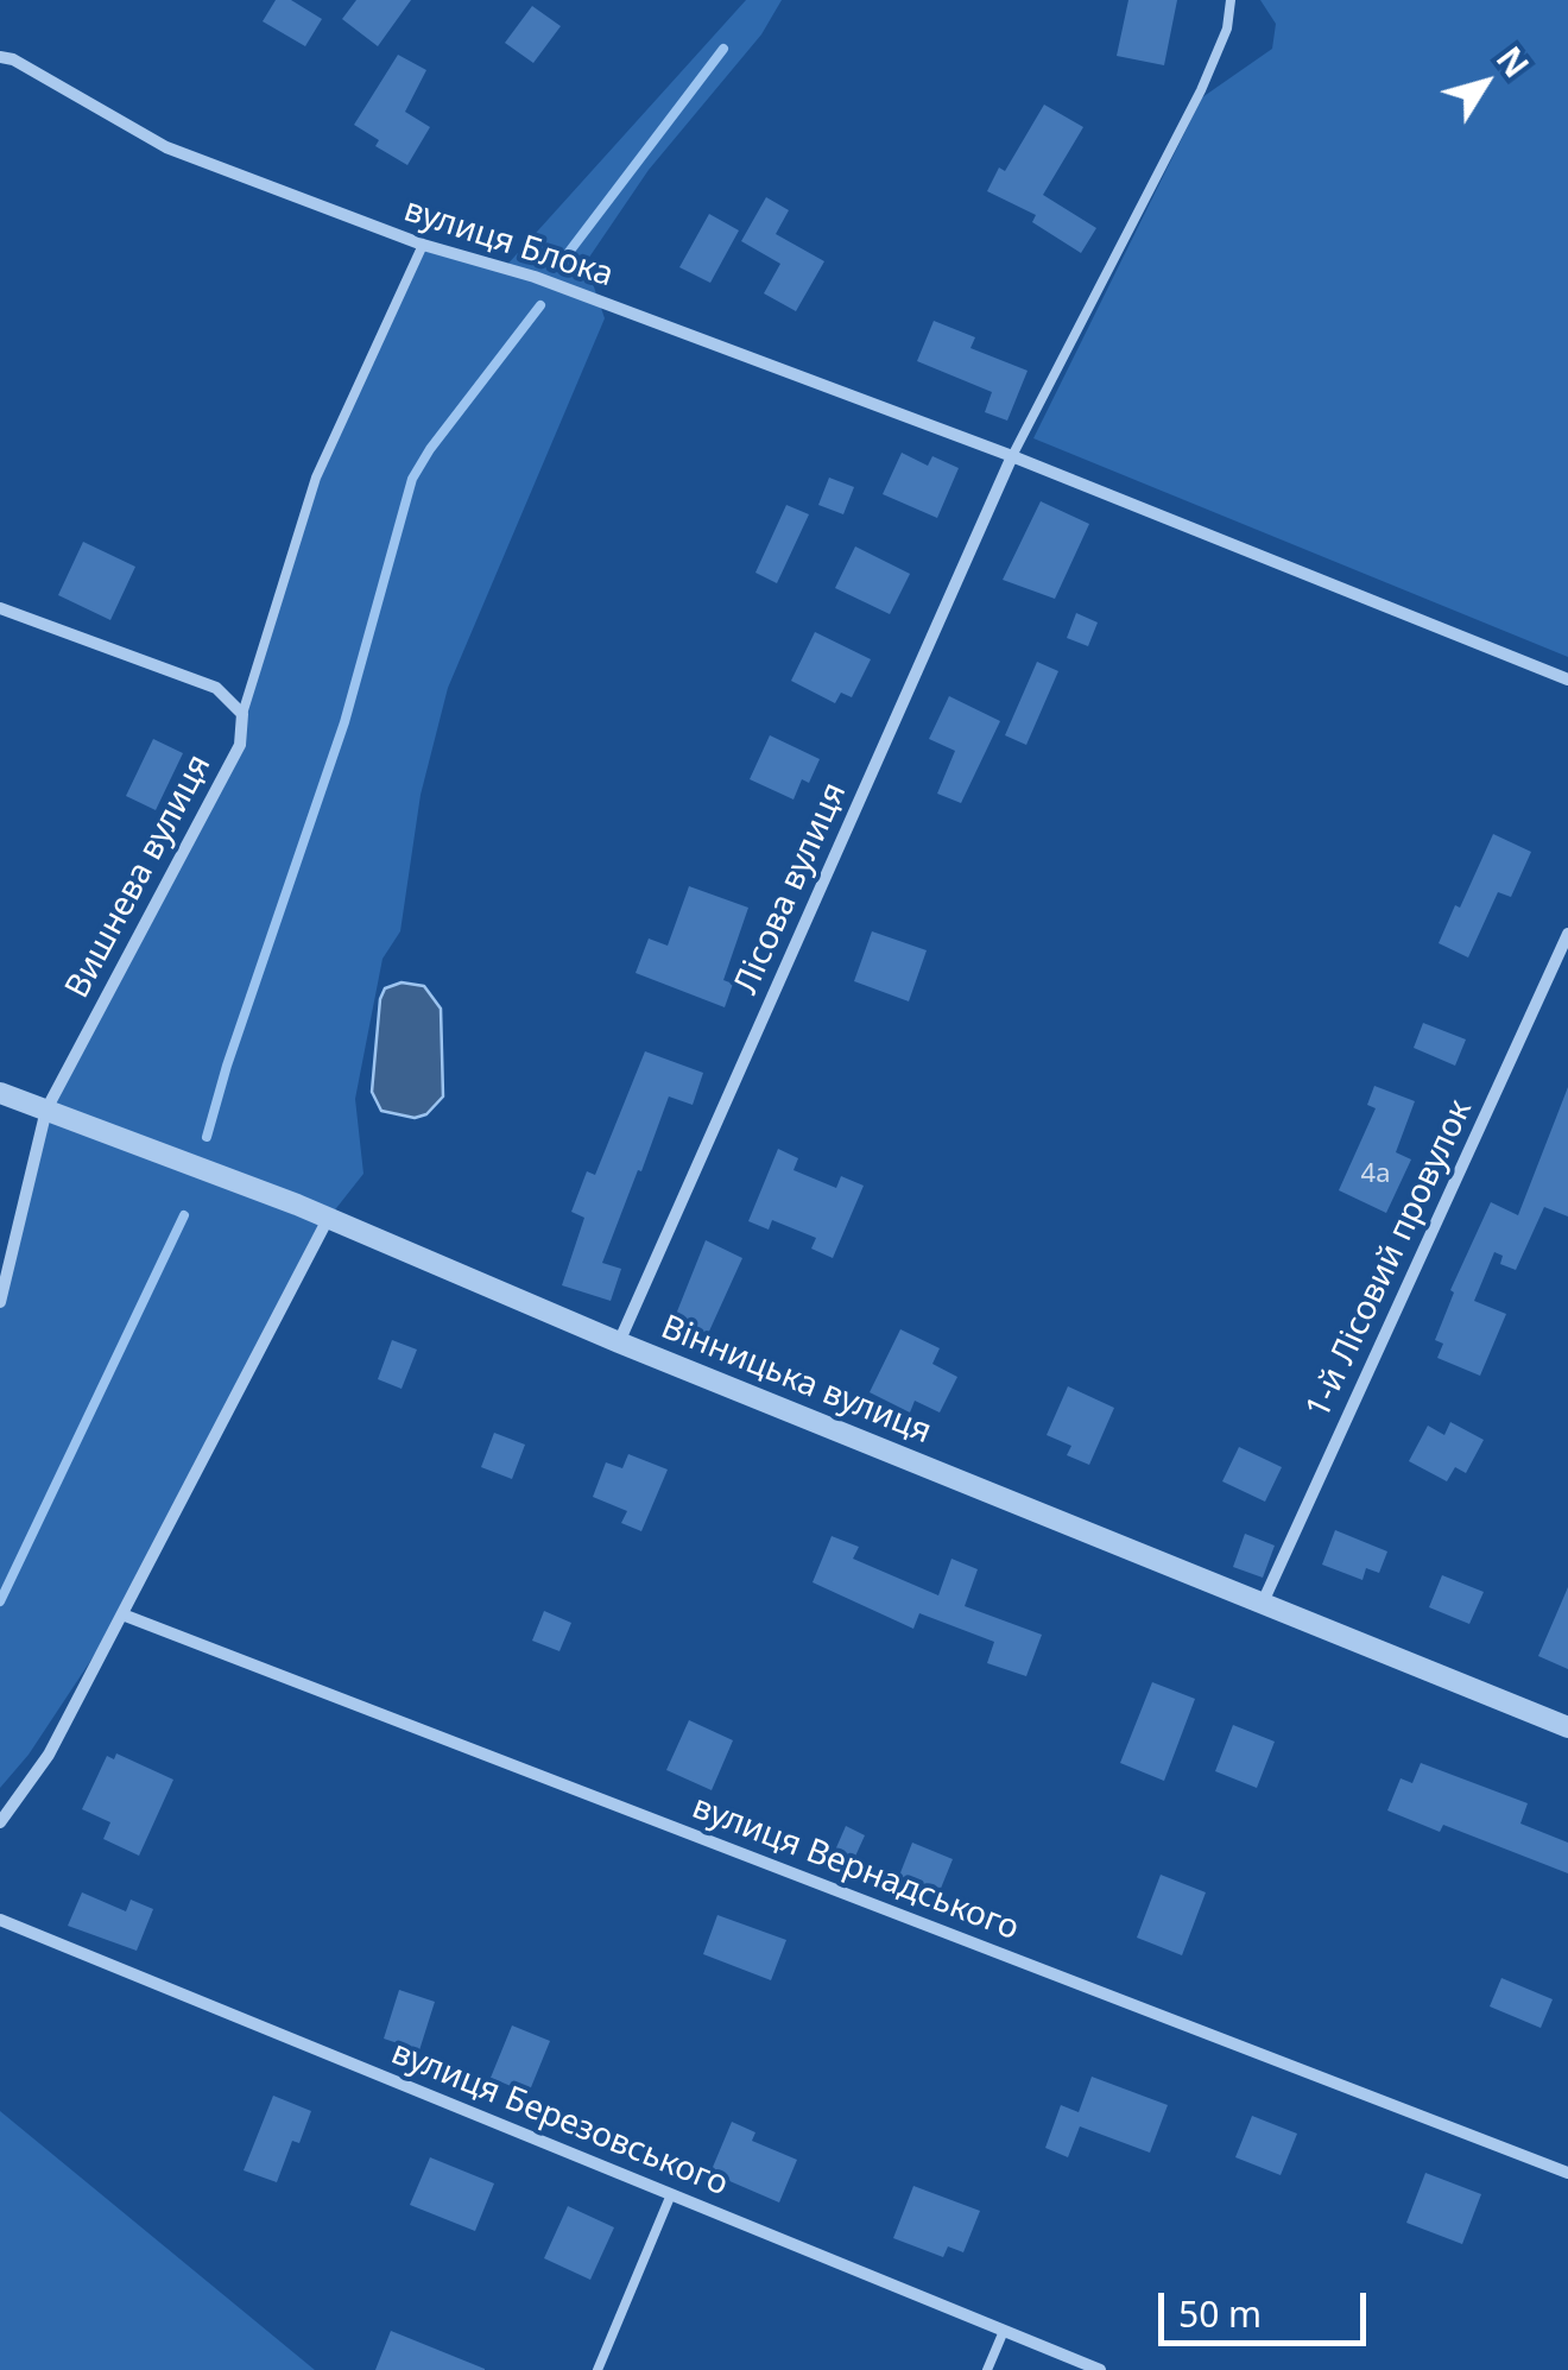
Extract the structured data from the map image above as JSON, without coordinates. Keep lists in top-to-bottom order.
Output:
{
  "streets": {
    "street": [
      "вулиця Блока",
      "Вишнева вулиця",
      "Лісова вулиця",
      "1-й Лісовий провулок",
      "Вінницька вулиця",
      "вулиця Вернадського",
      "вулиця Березовського"
    ]
  },
  "crossings": [
    ["вулиця Блока", "Лісова вулиця"],
    ["Вишнева вулиця", "Вінницька вулиця"],
    ["Лісова вулиця", "Вінницька вулиця"],
    ["1-й Лісовий провулок", "Вінницька вулиця"]
  ],
  "house_numbers": ["4а"],
  "scale_bar": "50 m",
  "north": "top right"
}
